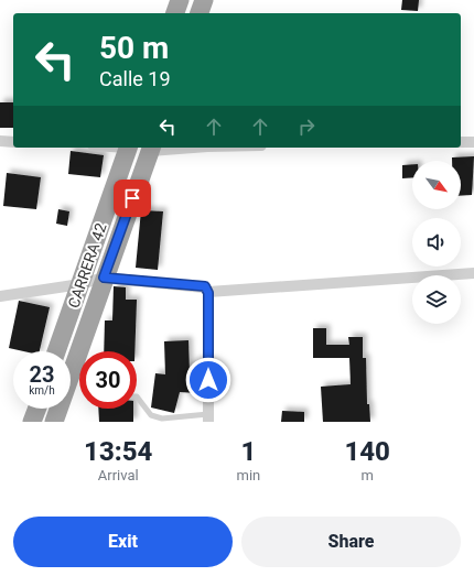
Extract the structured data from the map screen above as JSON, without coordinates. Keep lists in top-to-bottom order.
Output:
{
  "streets": {
    "highway": ["CARRERA 42"]
  },
  "north": "bottom right",
  "page": {
    "turn": ["50 m", "Calle 19"],
    "speed": "23 km/h",
    "limit": "30",
    "eta": [
      "13:54",
      "Arrival",
      "1",
      "min",
      "140",
      "m"
    ],
    "buttons": ["Exit", "Share"]
  }
}
